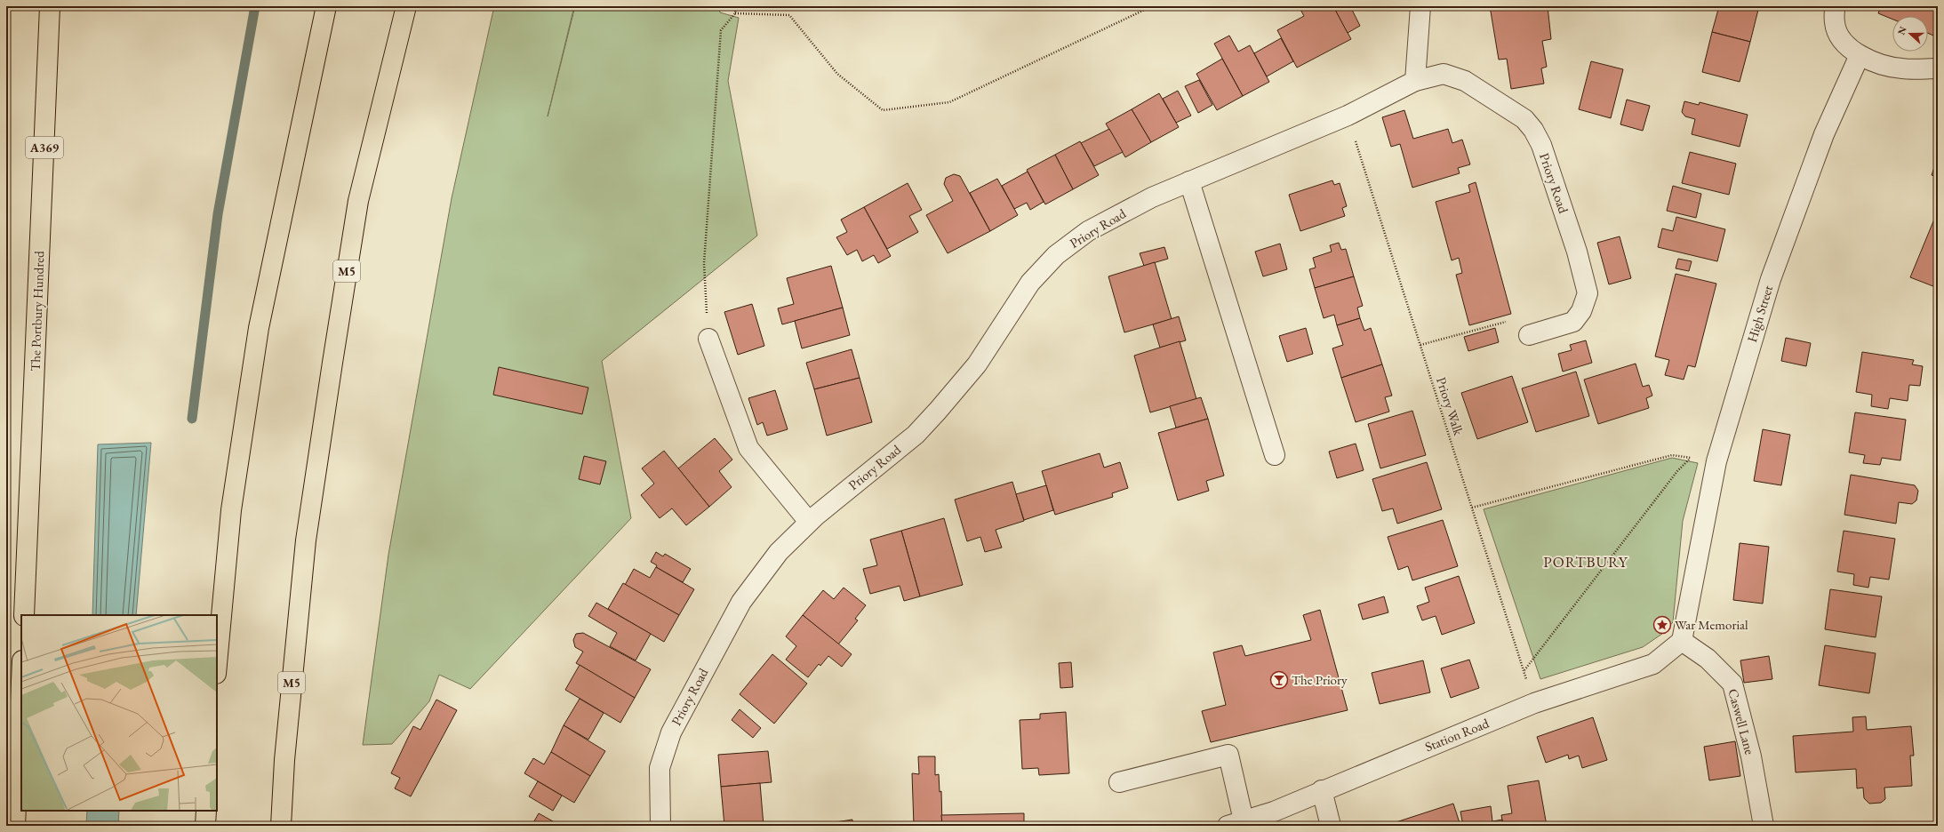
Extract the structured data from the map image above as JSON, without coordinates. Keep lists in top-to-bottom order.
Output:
{
  "streets": {
    "main road": ["A369", "M5", "The Portbury Hundred"],
    "street": [
      "Priory Road",
      "High Street",
      "Caswell Lane",
      "Station Road"
    ],
    "path": ["Priory Walk"]
  },
  "crossings": [
    ["Priory Road", "Priory Walk"],
    ["High Street", "Caswell Lane"],
    ["High Street", "Station Road"],
    ["Priory Walk", "Station Road"],
    ["Caswell Lane", "Station Road"]
  ],
  "districts": ["PORTBURY"],
  "places": {
    "place": ["War Memorial"],
    "bar": ["The Priory"]
  },
  "north": "left"
}
